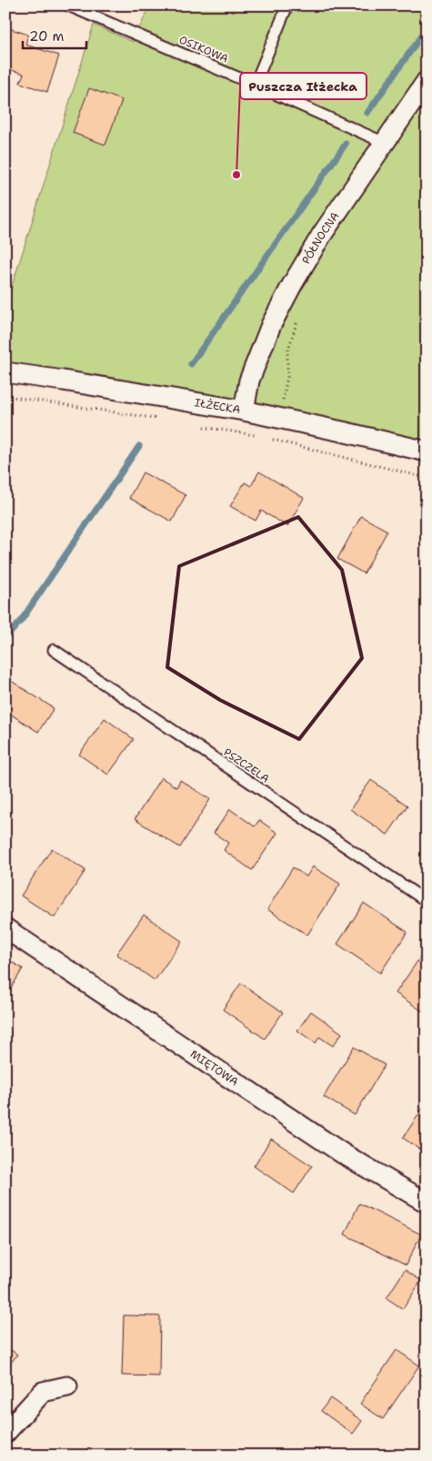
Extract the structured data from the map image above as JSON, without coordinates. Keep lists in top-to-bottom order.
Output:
{
  "streets": {
    "street": ["PÓŁNOCNA", "IŁŻECKA", "MIĘTOWA"],
    "lane": ["OSIKOWA", "PSZCZELA"]
  },
  "crossings": [
    ["OSIKOWA", "PÓŁNOCNA"],
    ["PÓŁNOCNA", "IŁŻECKA"]
  ],
  "places": ["Puszcza Iłżecka"],
  "scale_bar": "20 m"
}
